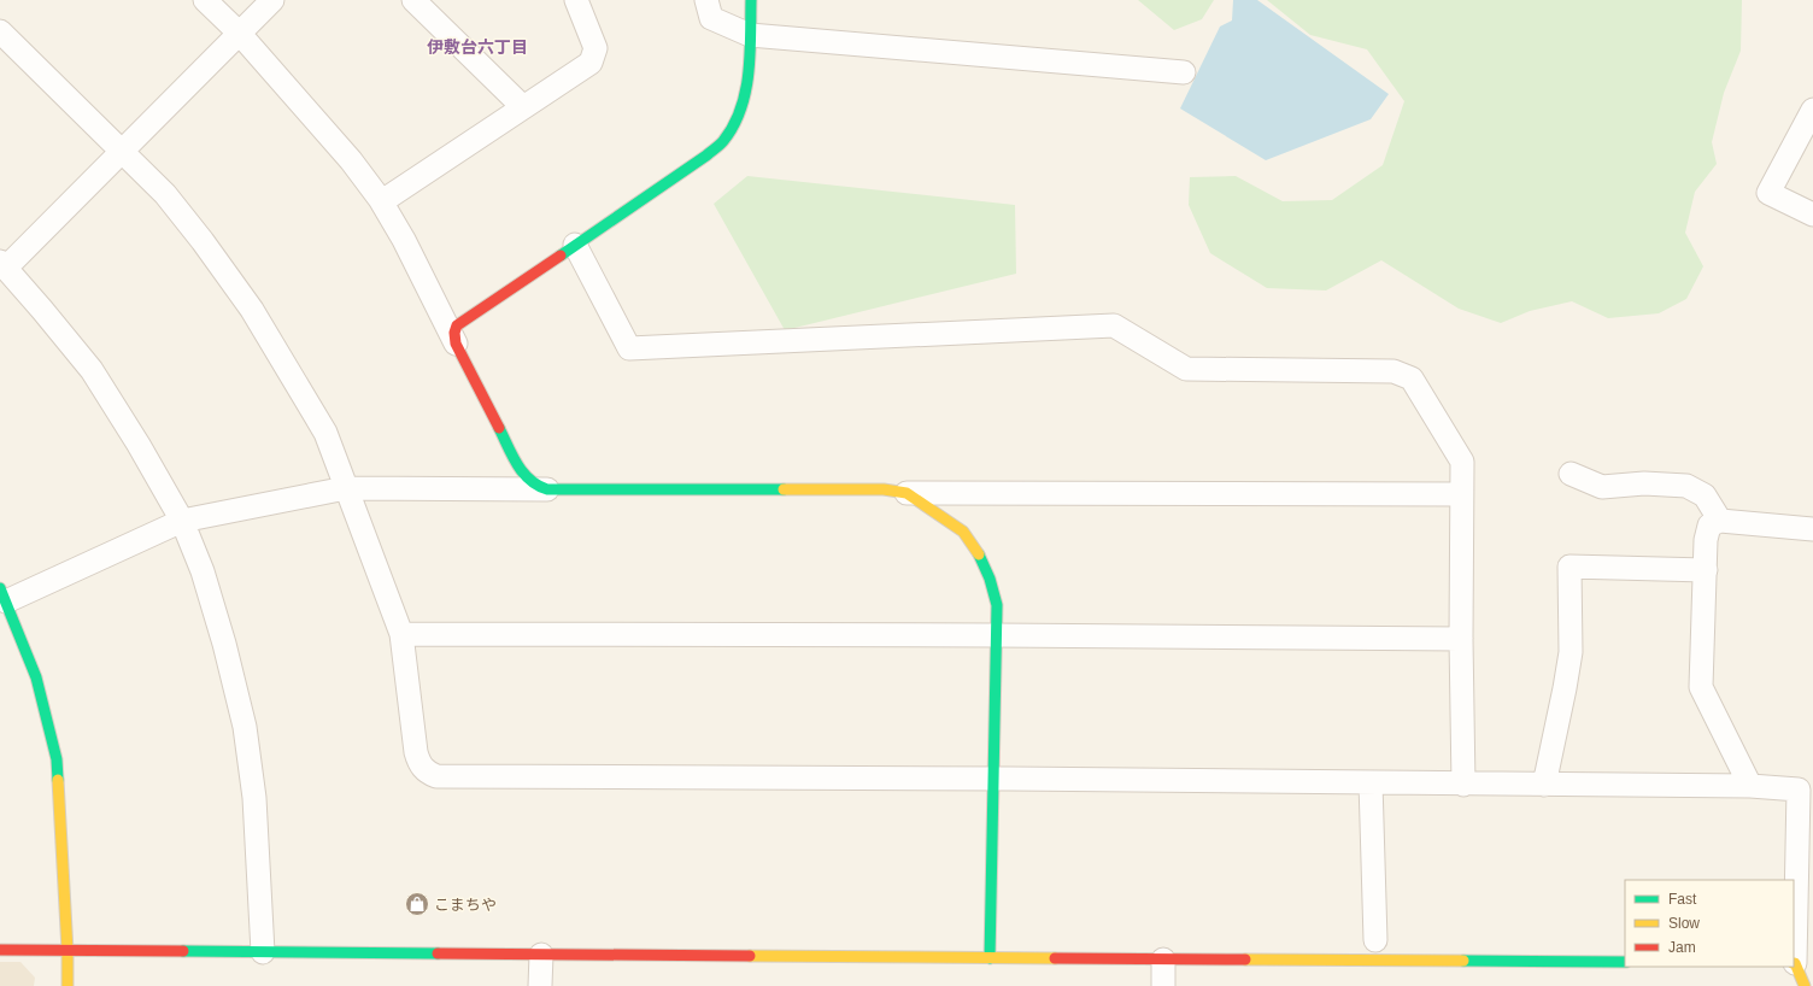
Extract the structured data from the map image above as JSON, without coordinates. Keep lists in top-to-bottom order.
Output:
{
  "districts": ["伊敷台六丁目"],
  "places": {
    "shop": ["こまちや"]
  },
  "legend": ["Fast", "Slow", "Jam"]
}
